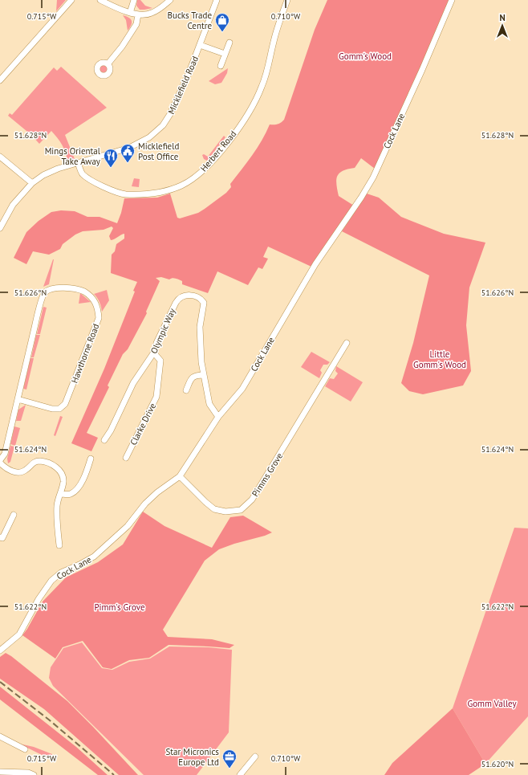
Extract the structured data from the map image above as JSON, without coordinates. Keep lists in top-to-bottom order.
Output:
{
  "streets": {
    "street": [
      "Micklefield Road",
      "Cock Lane",
      "Herbert Road",
      "Olympic Way",
      "Hawthorne Road",
      "Clarke Drive",
      "Pimms Grove"
    ]
  },
  "crossings": [
    ["Micklefield Road", "Herbert Road"],
    ["Cock Lane", "Olympic Way"],
    ["Cock Lane", "Pimms Grove"],
    ["Olympic Way", "Clarke Drive"]
  ],
  "parks": [
    "Gomm's Wood",
    "Little Gomm's Wood",
    "Pimm's Grove",
    "Gomm Valley"
  ],
  "places": {
    "shop": ["Bucks Trade Centre"],
    "public building": ["Micklefield Post Office"],
    "restaurant": ["Mings Oriental Take Away"],
    "office": ["Star Micronics Europe Ltd"]
  },
  "north": "top",
  "coordinates": [
    "0.715°W",
    "0.710°W",
    "51.628°N",
    "51.626°N",
    "51.624°N",
    "51.622°N",
    "51.620°N"
  ]
}
